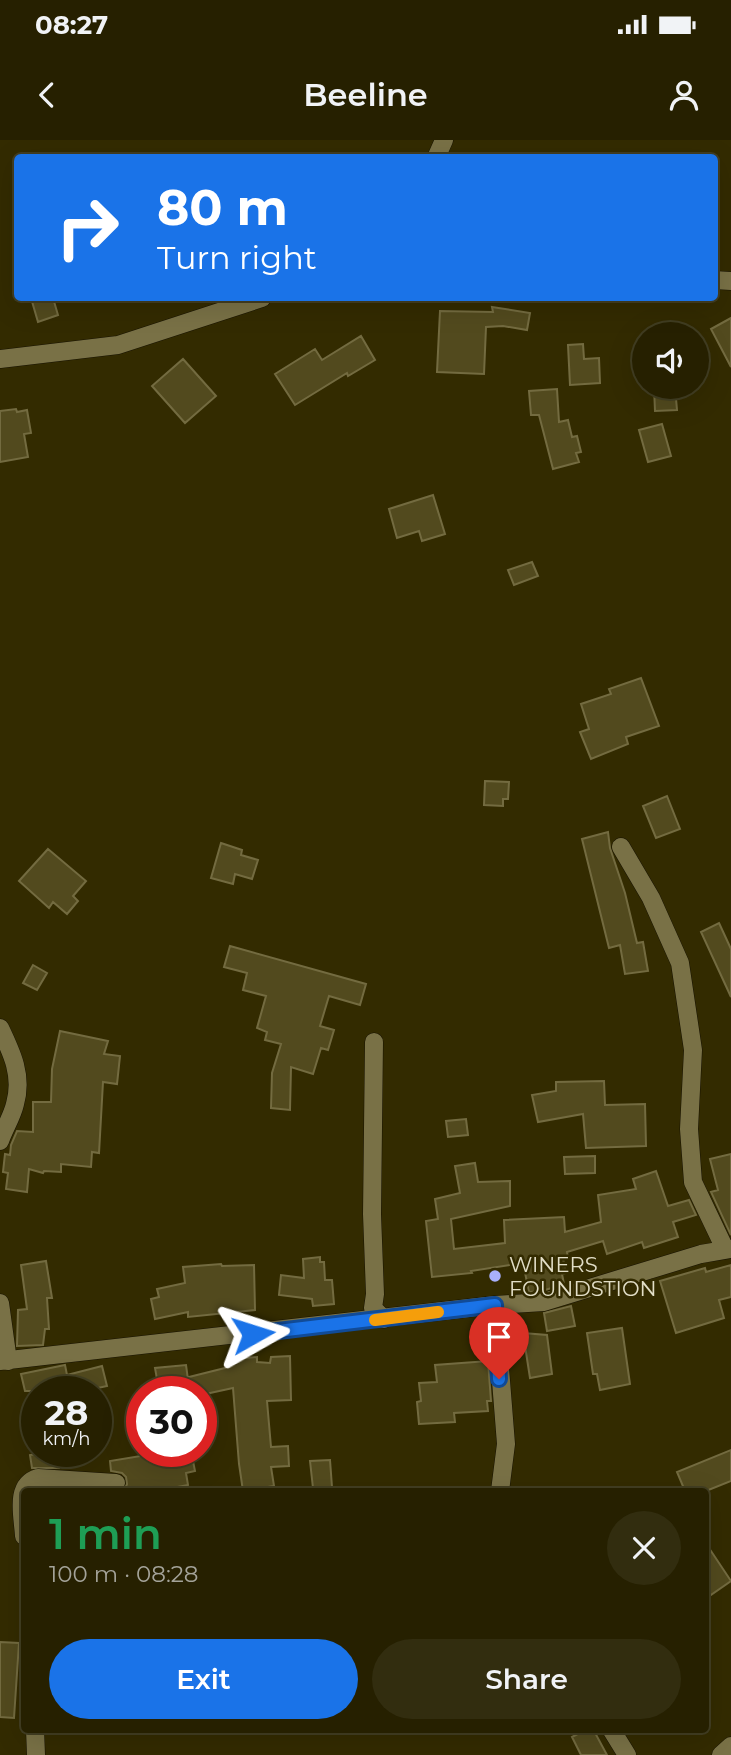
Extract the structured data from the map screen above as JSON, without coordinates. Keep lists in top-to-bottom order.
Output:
{
  "places": ["WINERS FOUNDSTION"],
  "page": {
    "status": "08:27",
    "header": "Beeline",
    "turn": ["80 m", "Turn right"],
    "speed": "28 km/h",
    "limit": "30",
    "heading": ["1 min", "100 m · 08:28"],
    "buttons": ["Exit", "Share"]
  }
}
